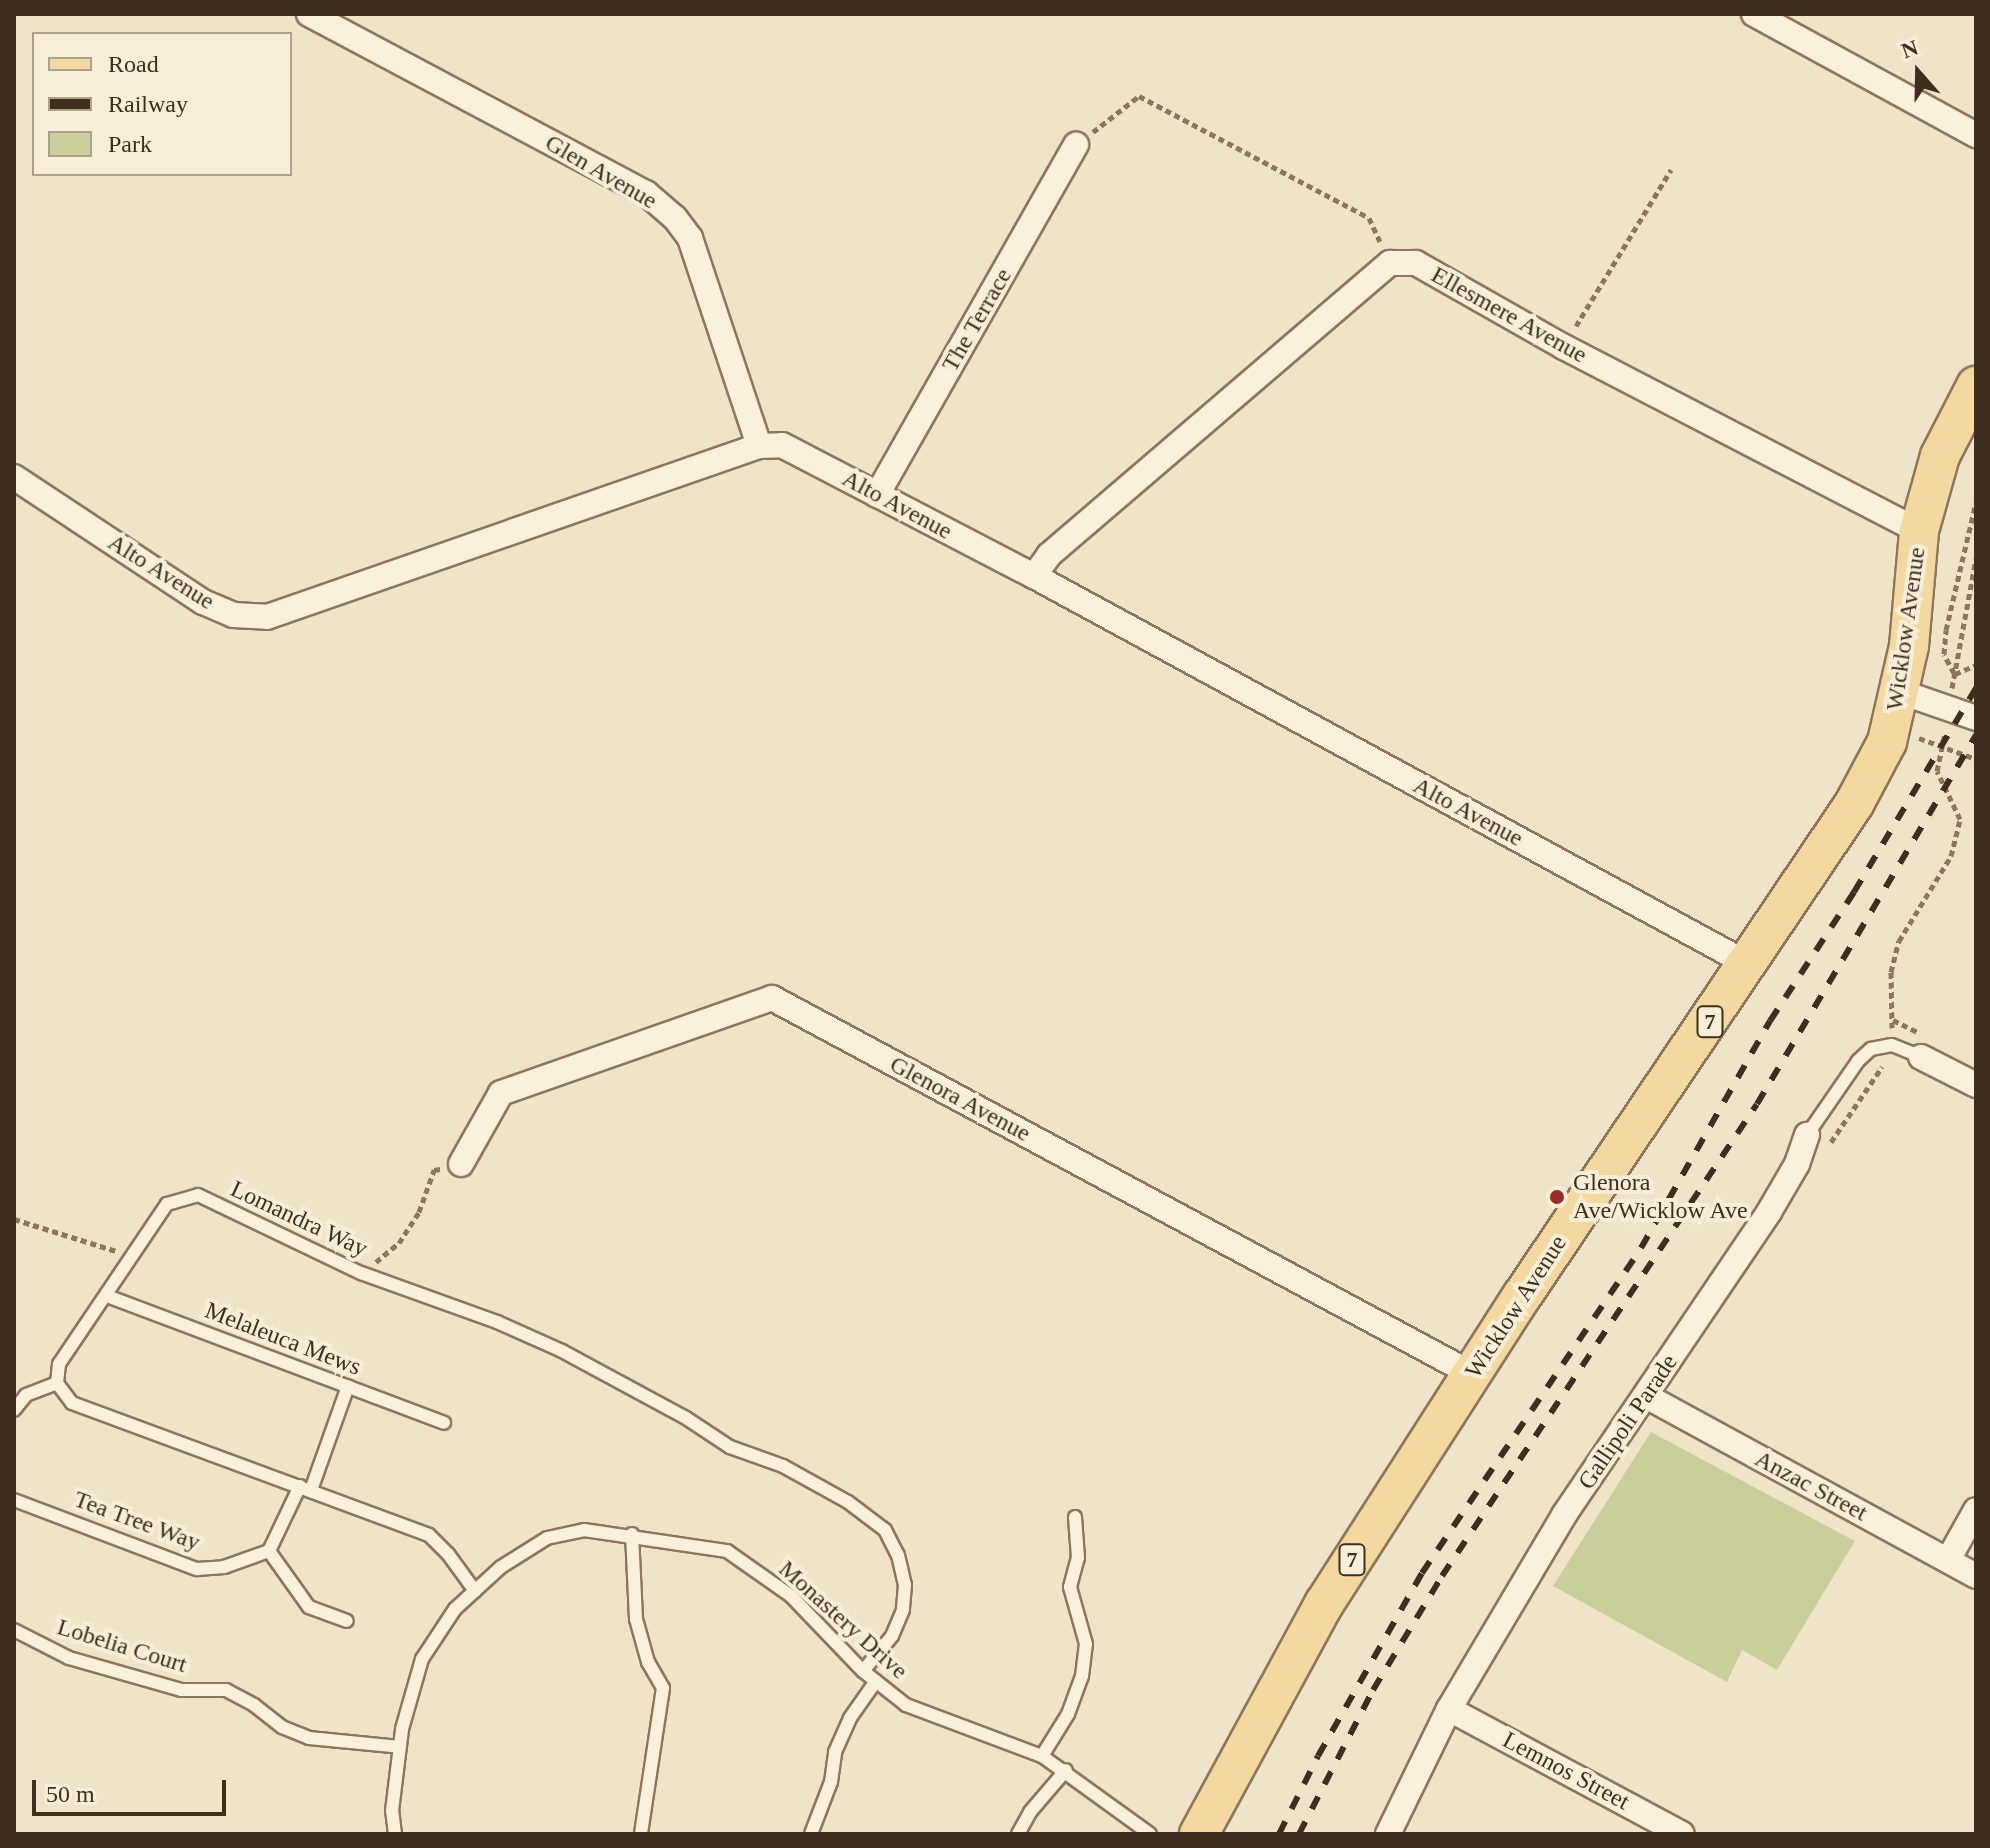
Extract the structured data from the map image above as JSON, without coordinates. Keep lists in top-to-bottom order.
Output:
{
  "streets": {
    "main road": ["Wicklow Avenue", "7"],
    "street": [
      "Glen Avenue",
      "Ellesmere Avenue",
      "The Terrace",
      "Alto Avenue",
      "Glenora Avenue",
      "Gallipoli Parade",
      "Anzac Street",
      "Lemnos Street"
    ],
    "lane": [
      "Lomandra Way",
      "Melaleuca Mews",
      "Tea Tree Way",
      "Monastery Drive",
      "Lobelia Court"
    ]
  },
  "crossings": [
    ["Glen Avenue", "Alto Avenue"],
    ["Ellesmere Avenue", "Wicklow Avenue"],
    ["The Terrace", "Alto Avenue"],
    ["Alto Avenue", "Wicklow Avenue"],
    ["Wicklow Avenue", "Glenora Avenue"],
    ["Lomandra Way", "Melaleuca Mews"],
    ["Lomandra Way", "Monastery Drive"],
    ["Gallipoli Parade", "Anzac Street"],
    ["Gallipoli Parade", "Lemnos Street"],
    ["Monastery Drive", "Lobelia Court"]
  ],
  "places": ["Glenora Ave/Wicklow Ave"],
  "legend": ["Road", "Railway", "Park"],
  "scale_bar": "50 m",
  "north": "top"
}
